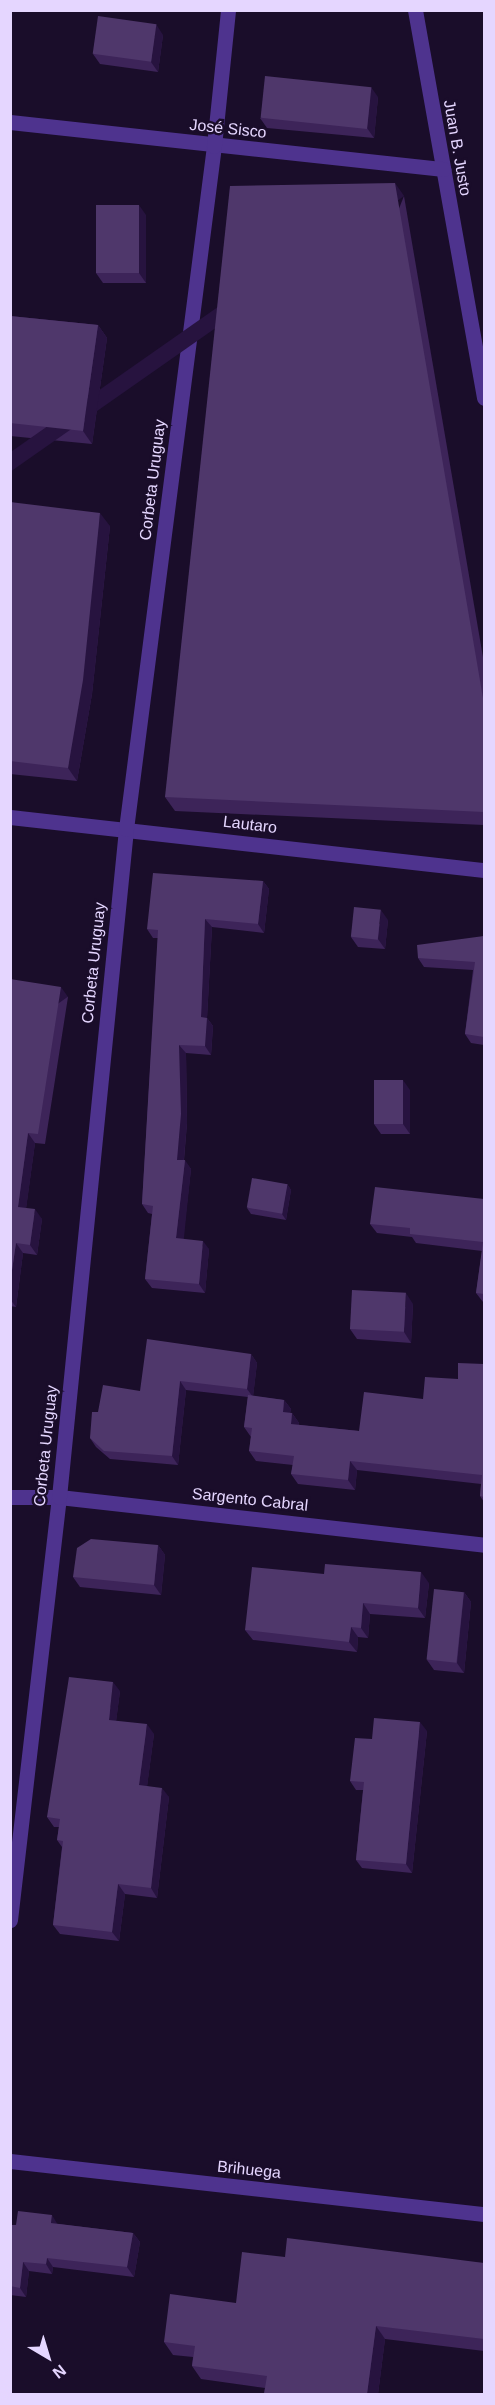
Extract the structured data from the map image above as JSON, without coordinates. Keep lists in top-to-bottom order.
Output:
{
  "streets": {
    "street": [
      "José Sisco",
      "Juan B. Justo",
      "Corbeta Uruguay",
      "Lautaro",
      "Sargento Cabral",
      "Brihuega"
    ]
  },
  "crossings": [
    ["José Sisco", "Juan B. Justo"],
    ["José Sisco", "Corbeta Uruguay"],
    ["Corbeta Uruguay", "Lautaro"],
    ["Corbeta Uruguay", "Sargento Cabral"]
  ],
  "north": "bottom right"
}
